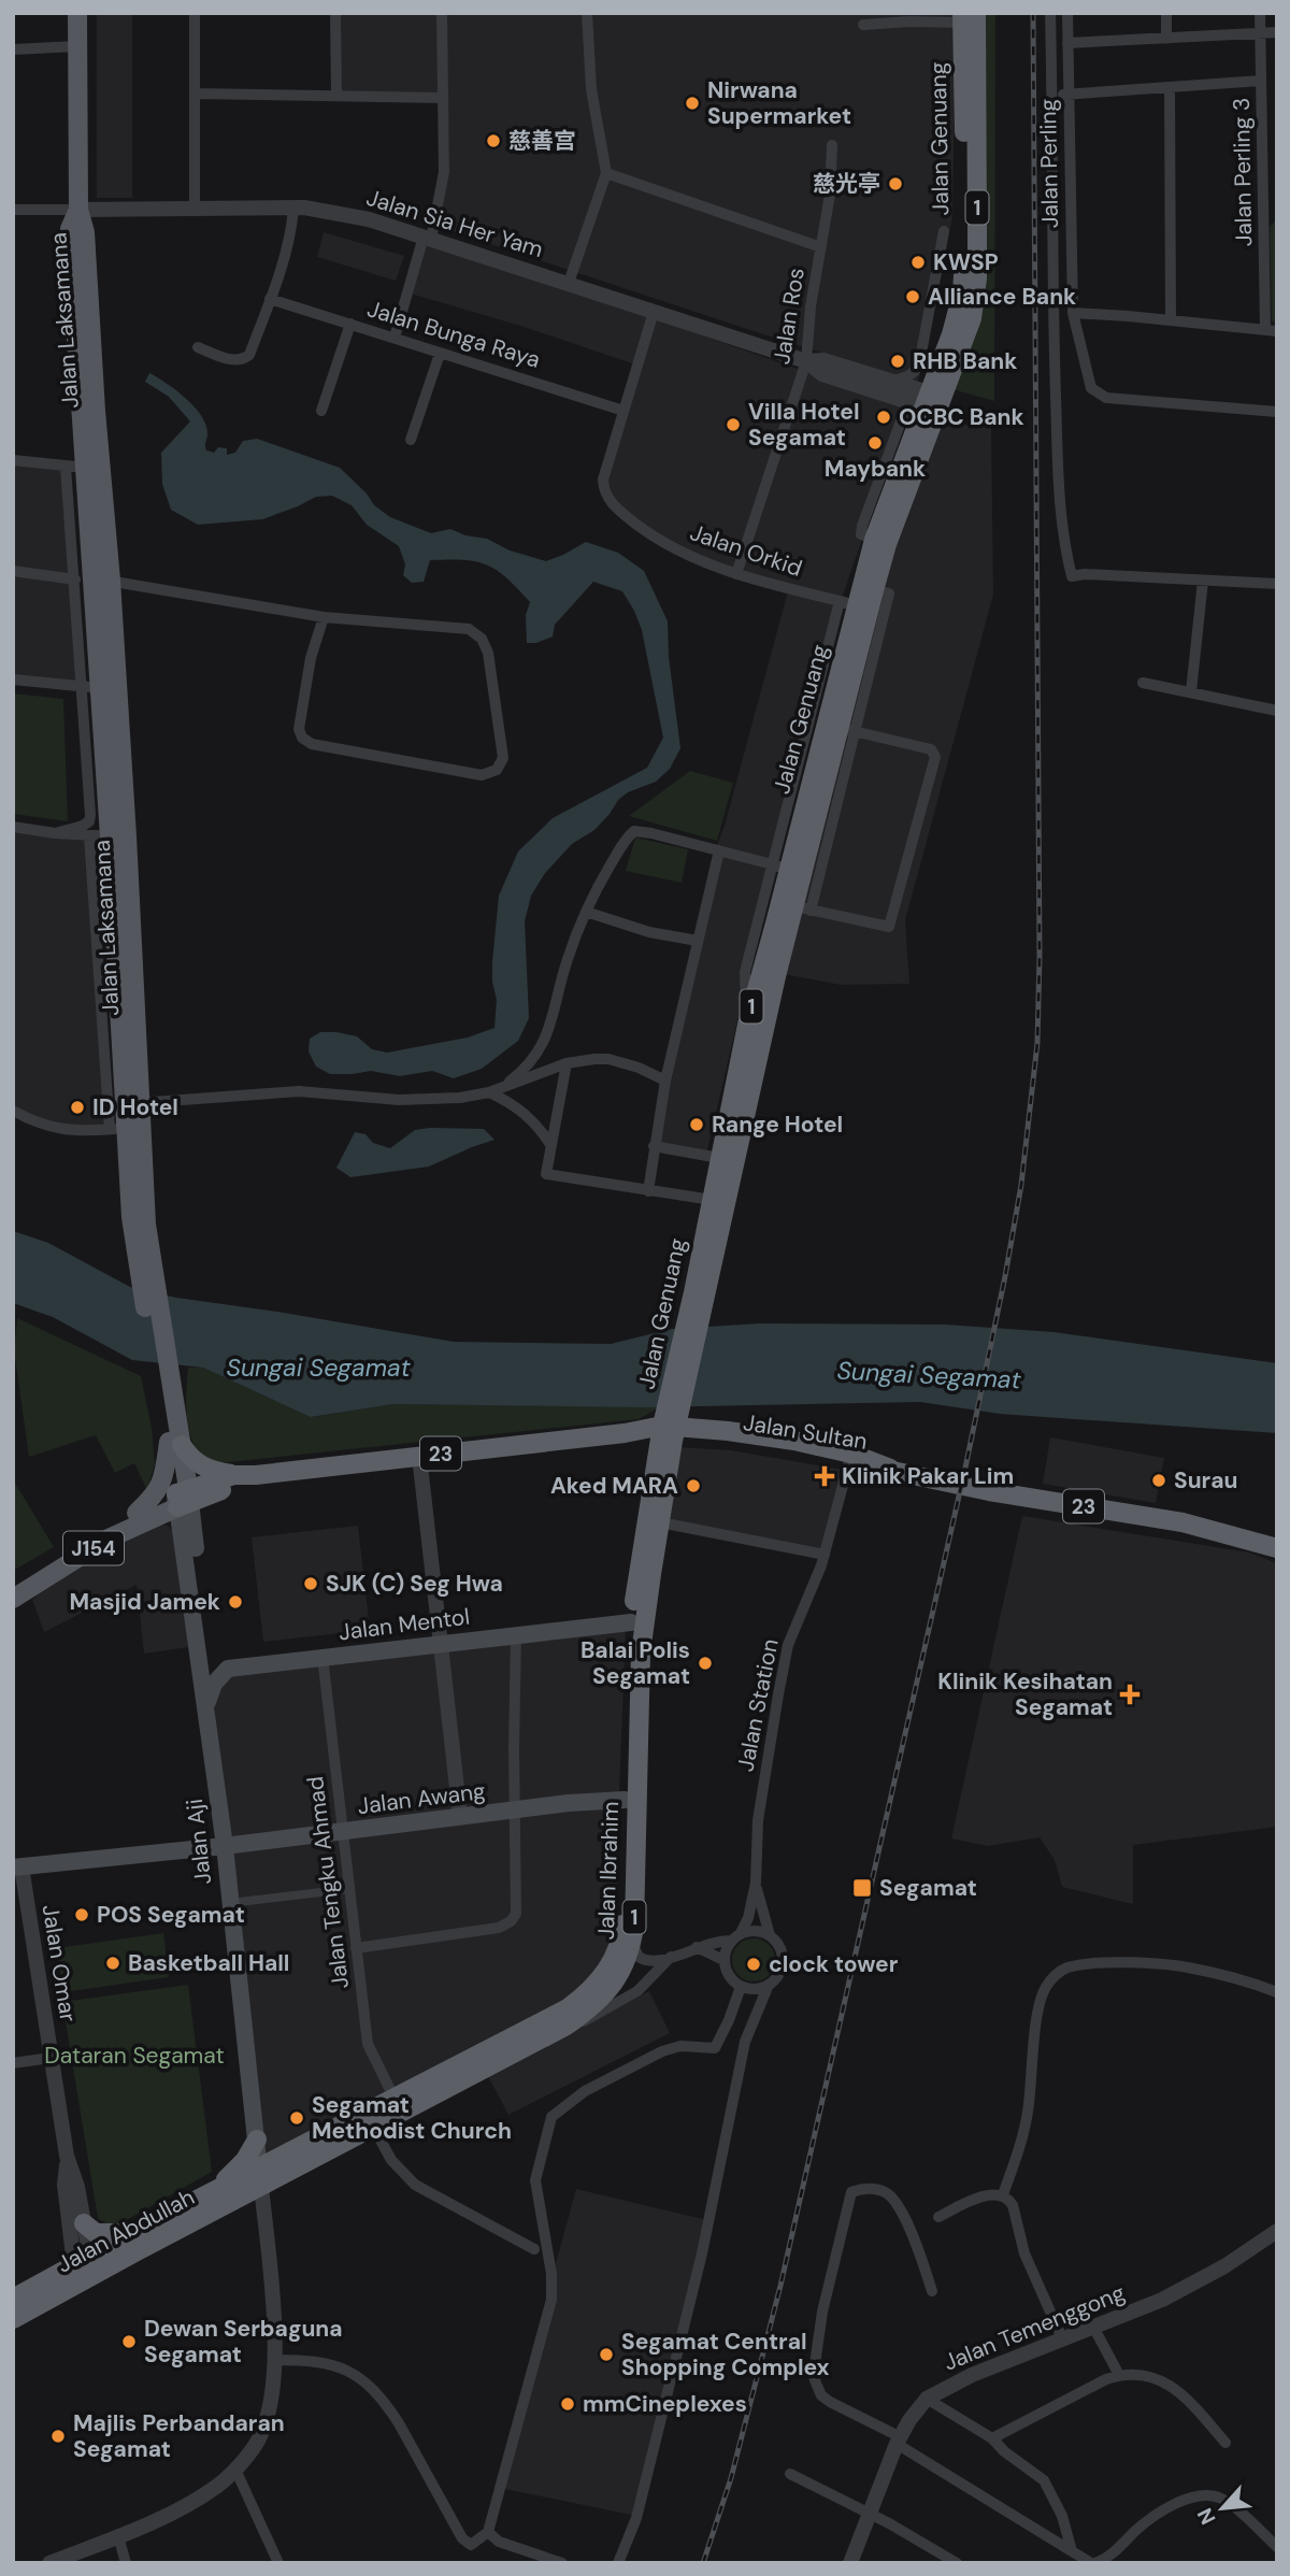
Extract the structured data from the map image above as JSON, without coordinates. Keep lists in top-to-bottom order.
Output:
{
  "streets": {
    "highway": [
      "Jalan Genuang",
      "1",
      "Jalan Sultan",
      "23",
      "Jalan Ibrahim",
      "Jalan Abdullah"
    ],
    "main road": [
      "Jalan Laksamana",
      "J154",
      "Jalan Mentol",
      "Jalan Awang",
      "Jalan Aji"
    ],
    "street": [
      "Jalan Perling",
      "Jalan Perling 3",
      "Jalan Sia Her Yam",
      "Jalan Ros",
      "Jalan Bunga Raya",
      "Jalan Orkid",
      "Jalan Station",
      "Jalan Tengku Ahmad",
      "Jalan Omar",
      "Jalan Temenggong"
    ]
  },
  "crossings": [
    ["Jalan Genuang", "Jalan Sia Her Yam"],
    ["Jalan Genuang", "Jalan Orkid"],
    ["Jalan Genuang", "Jalan Sultan"],
    ["Jalan Genuang", "Jalan Ibrahim"],
    ["Jalan Sia Her Yam", "Jalan Ros"],
    ["Jalan Sia Her Yam", "Jalan Laksamana"],
    ["Jalan Sia Her Yam", "Jalan Orkid"],
    ["Jalan Ros", "Jalan Orkid"],
    ["Jalan Laksamana", "Jalan Sultan"],
    ["Jalan Laksamana", "J154"],
    ["Jalan Laksamana", "Jalan Aji"],
    ["Jalan Bunga Raya", "Jalan Orkid"],
    ["Jalan Sultan", "J154"],
    ["Jalan Sultan", "Jalan Station"],
    ["Jalan Sultan", "Jalan Aji"],
    ["Jalan Sultan", "Jalan Ibrahim"],
    ["J154", "Jalan Aji"],
    ["Jalan Mentol", "Jalan Ibrahim"],
    ["Jalan Mentol", "Jalan Tengku Ahmad"],
    ["Jalan Awang", "Jalan Aji"],
    ["Jalan Awang", "Jalan Ibrahim"],
    ["Jalan Awang", "Jalan Tengku Ahmad"],
    ["Jalan Awang", "Jalan Omar"],
    ["Jalan Aji", "Jalan Ibrahim"],
    ["Jalan Aji", "Jalan Abdullah"],
    ["Jalan Ibrahim", "Jalan Tengku Ahmad"],
    ["Jalan Ibrahim", "Jalan Abdullah"],
    ["Jalan Omar", "Jalan Abdullah"]
  ],
  "water": ["Sungai Segamat"],
  "parks": ["Dataran Segamat"],
  "places": {
    "other": [
      "Nirwana Supermarket",
      "慈善宫",
      "慈光亭",
      "KWSP",
      "Alliance Bank",
      "RHB Bank",
      "OCBC Bank",
      "Villa Hotel Segamat",
      "Maybank",
      "ID Hotel",
      "Range Hotel",
      "Surau",
      "Aked MARA",
      "SJK (C) Seg Hwa",
      "Masjid Jamek",
      "Balai Polis Segamat",
      "POS Segamat",
      "Basketball Hall",
      "clock tower",
      "Segamat Methodist Church",
      "Dewan Serbaguna Segamat",
      "Segamat Central Shopping Complex",
      "mmCineplexes",
      "Majlis Perbandaran Segamat"
    ],
    "health": ["Klinik Pakar Lim", "Klinik Kesihatan Segamat"],
    "transit": ["Segamat"]
  },
  "north": "bottom left"
}
